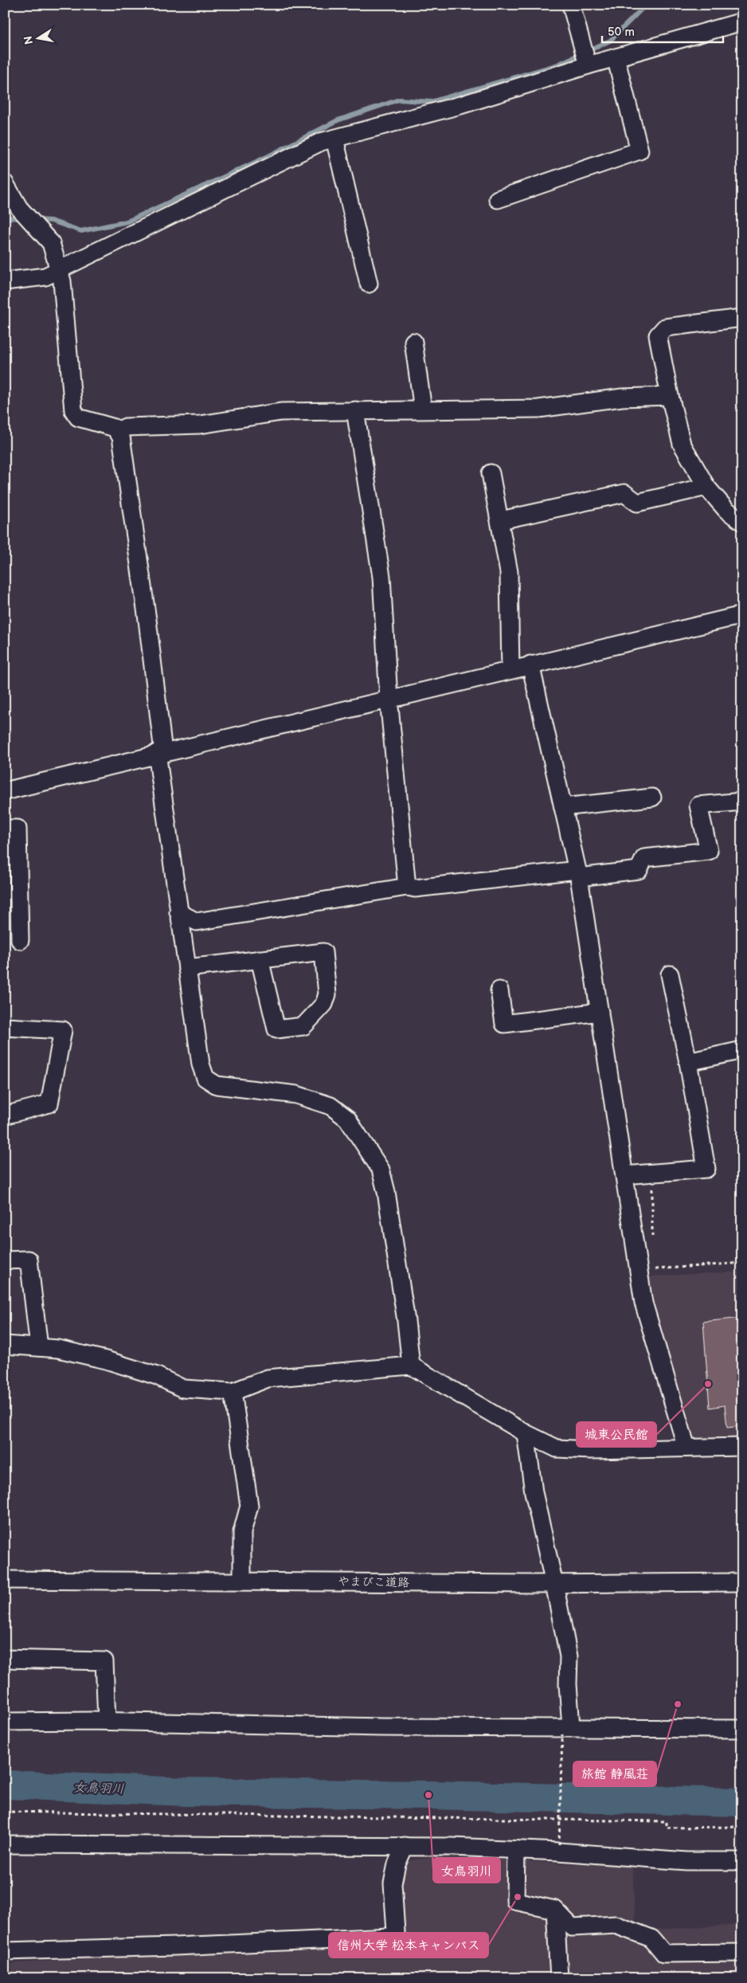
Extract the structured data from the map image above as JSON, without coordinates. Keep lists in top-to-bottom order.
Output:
{
  "streets": {
    "street": ["やまびこ道路"]
  },
  "water": ["女鳥羽川"],
  "places": [
    "城東公民館",
    "旅館 静風荘",
    "女鳥羽川",
    "信州大学 松本キャンパス"
  ],
  "scale_bar": "50 m",
  "north": "left"
}
